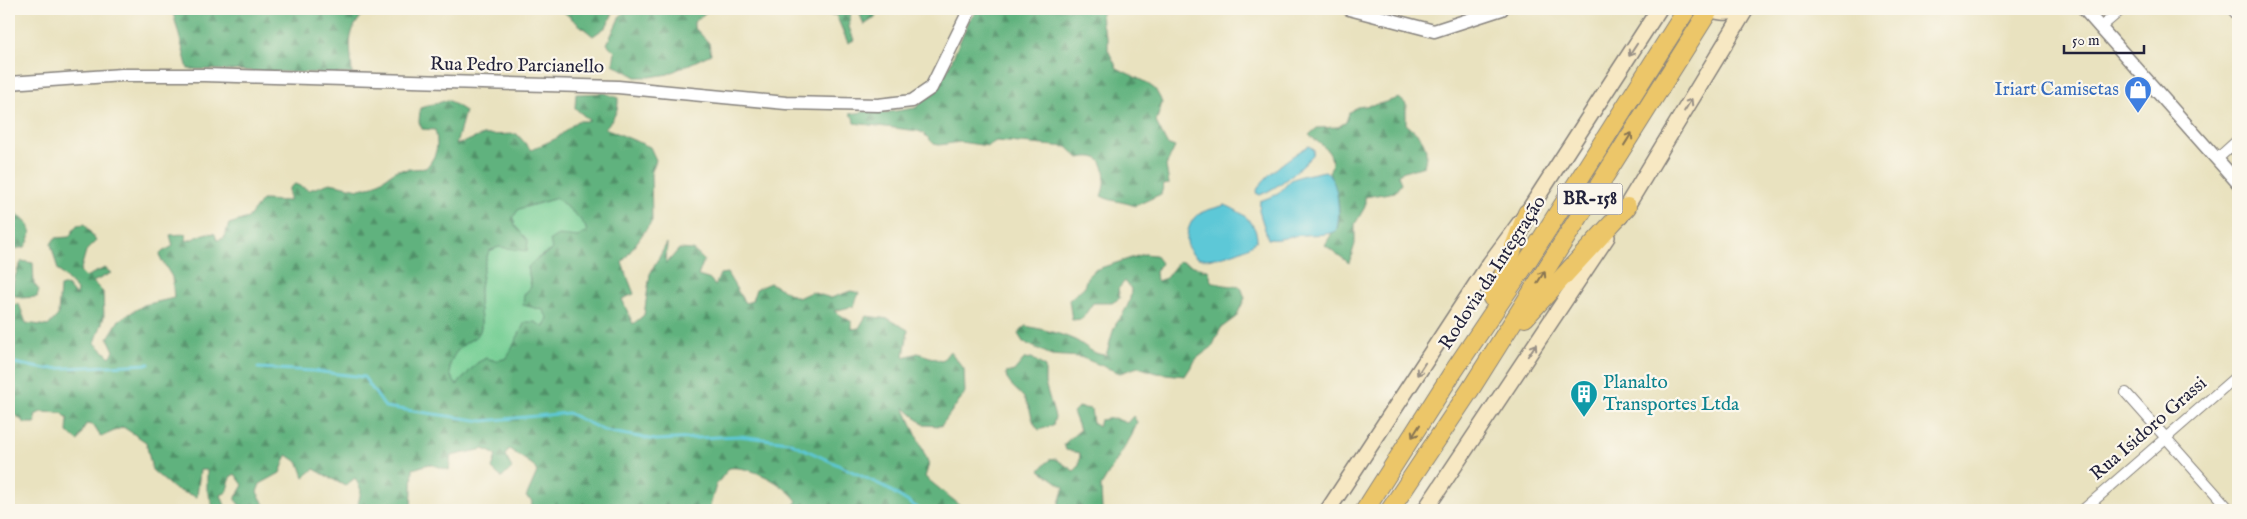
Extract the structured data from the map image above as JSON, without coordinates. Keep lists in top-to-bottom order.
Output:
{
  "streets": {
    "highway": ["BR-158", "Rodovia da Integração"],
    "street": ["Rua Pedro Parcianello", "Rua Isidoro Grassi"]
  },
  "crossings": [
    ["BR-158", "Rodovia da Integração"]
  ],
  "places": {
    "shop": ["Iriart Camisetas"],
    "building": ["Planalto Transportes Ltda"]
  },
  "scale_bar": "50 m"
}
